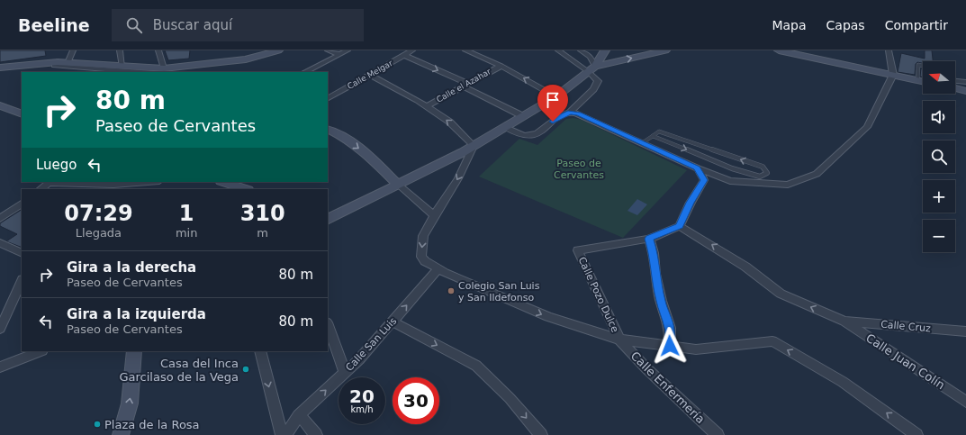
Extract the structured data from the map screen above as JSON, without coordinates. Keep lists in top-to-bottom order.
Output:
{
  "streets": {
    "street": [
      "Calle Melgar",
      "Calle el Azahar",
      "Calle Pozo Dulce",
      "Calle Cruz",
      "Calle San Luis",
      "Calle Juan Colín",
      "Calle Enfermería"
    ]
  },
  "crossings": [
    ["Calle Pozo Dulce", "Calle Enfermería"],
    ["Calle Cruz", "Calle Juan Colín"]
  ],
  "one_way": ["Calle San Luis"],
  "parks": ["Paseo de Cervantes"],
  "places": ["Colegio San Luis y San Ildefonso", "Casa del Inca Garcilaso de la Vega", "Plaza de la Rosa"],
  "north": "left",
  "page": {
    "header": "Beeline",
    "search": "Buscar aquí",
    "nav": ["Mapa", "Capas", "Compartir"],
    "map_buttons": ["+", "−"],
    "turn": ["80 m", "Paseo de Cervantes"],
    "then": "Luego",
    "eta": [
      "07:29",
      "Llegada",
      "1",
      "min",
      "310",
      "m"
    ],
    "list": [
      {
        "name": "Gira a la derecha",
        "note": "Paseo de Cervantes",
        "value": "80 m"
      },
      {
        "name": "Gira a la izquierda",
        "note": "Paseo de Cervantes",
        "value": "80 m"
      }
    ],
    "speed": "20 km/h",
    "limit": "30"
  }
}
